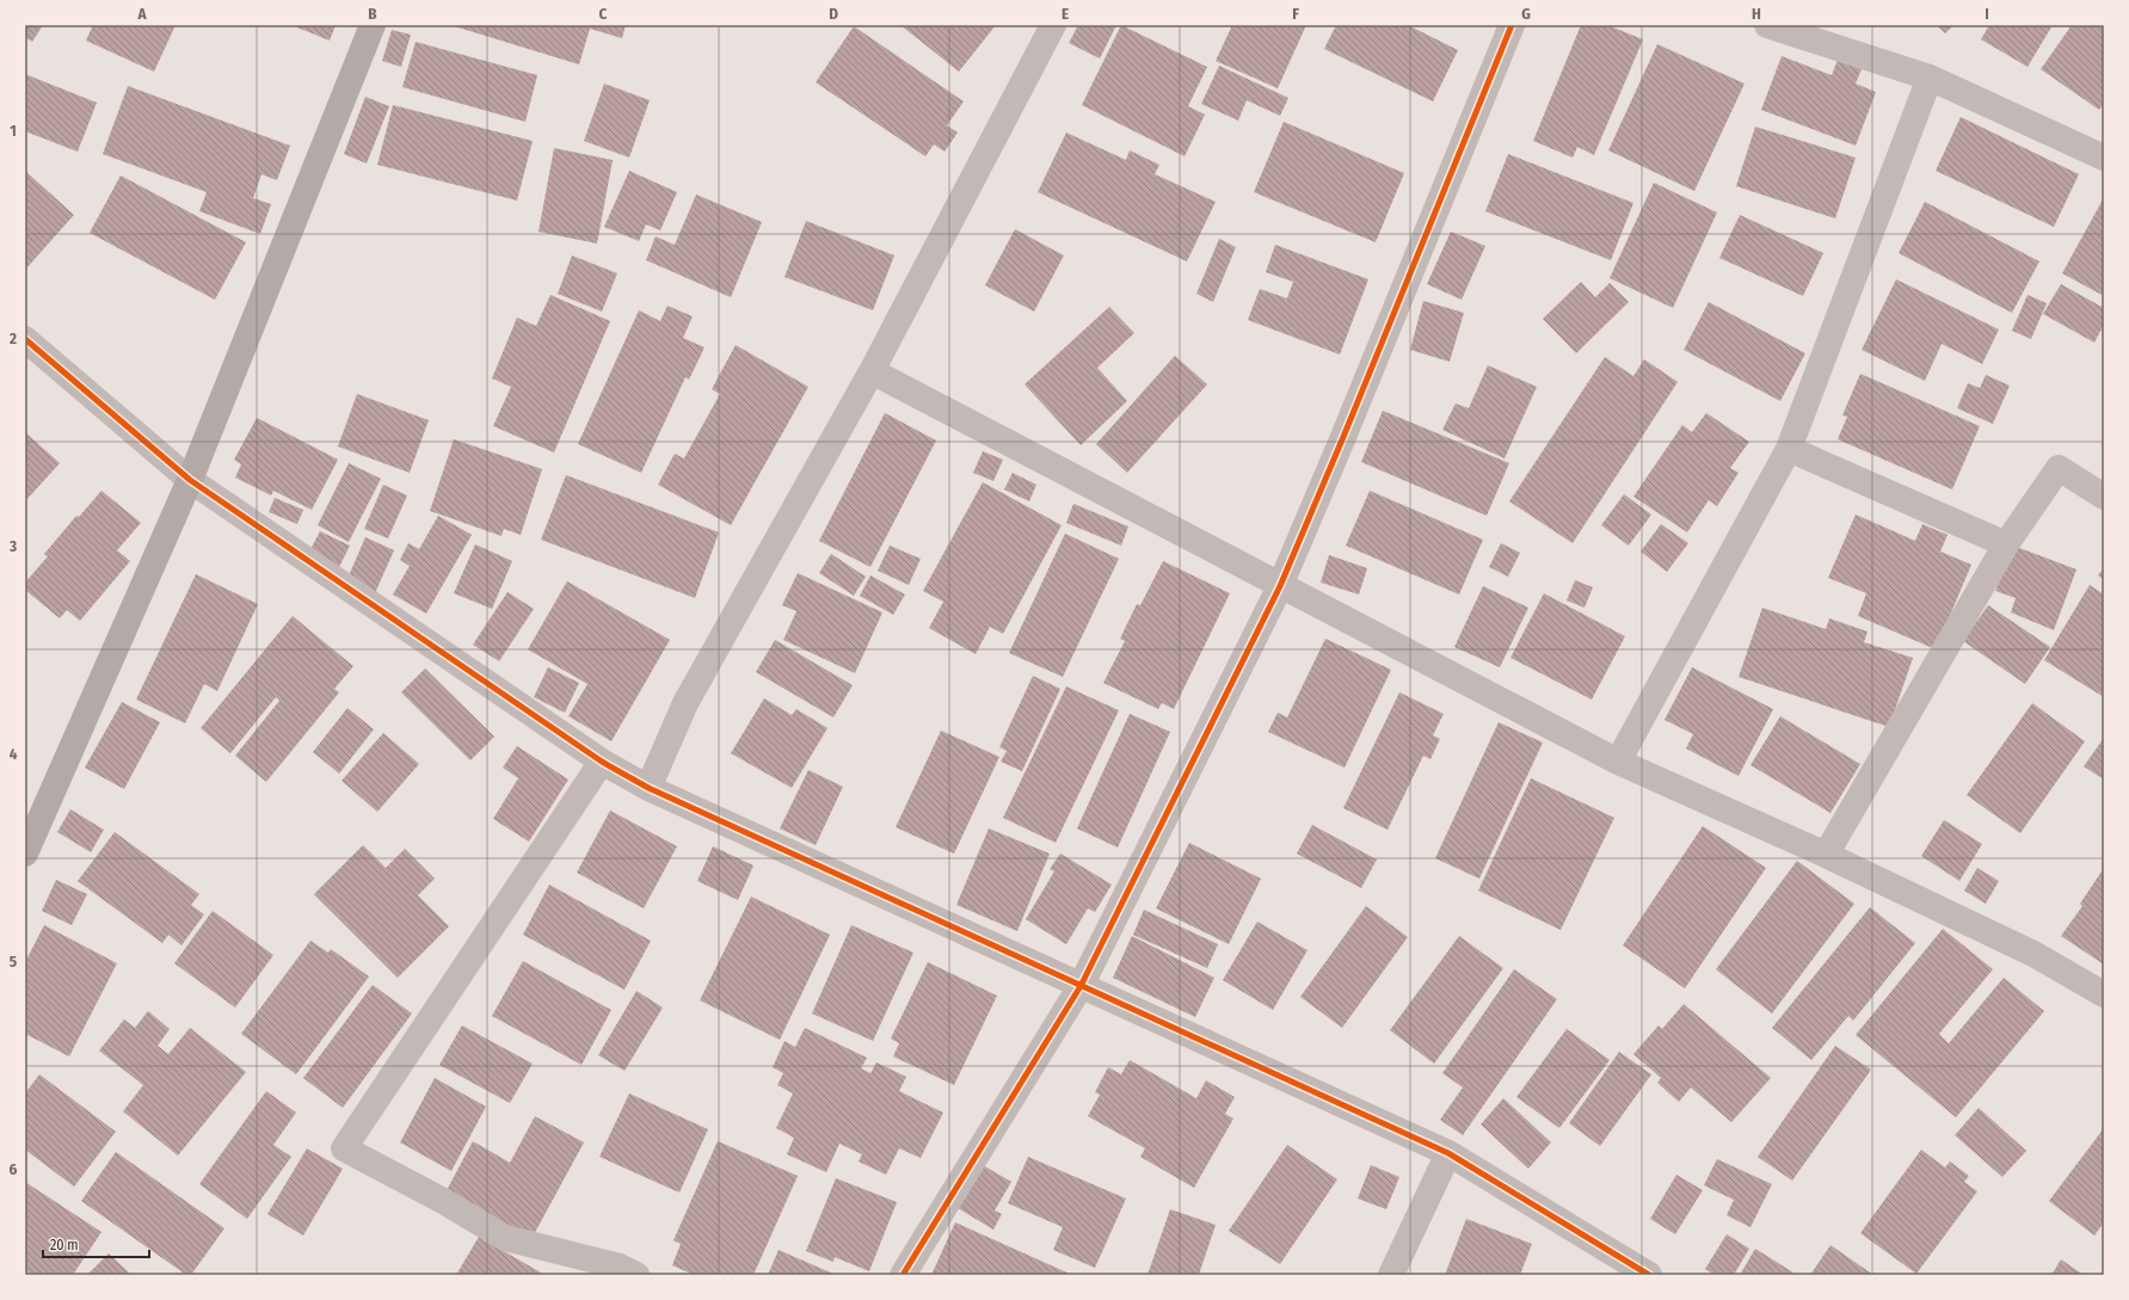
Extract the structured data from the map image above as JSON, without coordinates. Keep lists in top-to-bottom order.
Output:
{
  "scale_bar": "20 m",
  "grid": {
    "columns": [
      "A",
      "B",
      "C",
      "D",
      "E",
      "F",
      "G",
      "H",
      "I"
    ],
    "rows": [
      "1",
      "2",
      "3",
      "4",
      "5",
      "6"
    ]
  }
}
